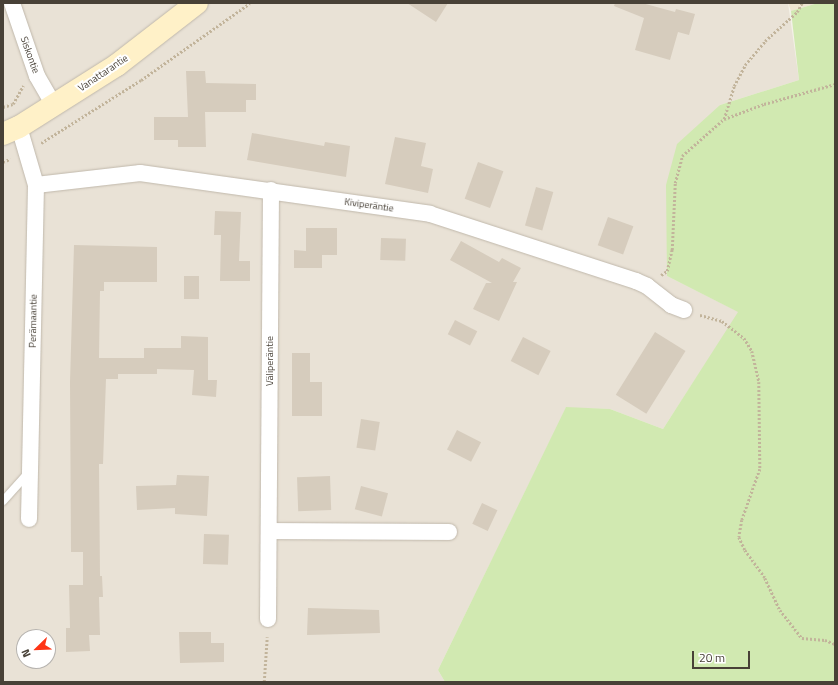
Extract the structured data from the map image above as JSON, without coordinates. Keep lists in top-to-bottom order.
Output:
{
  "streets": {
    "street": [
      "Siskontie",
      "Vanattarantie",
      "Kiviperäntie",
      "Perämaantie",
      "Väliperäntie"
    ]
  },
  "crossings": [
    ["Siskontie", "Vanattarantie"],
    ["Vanattarantie", "Perämaantie"],
    ["Kiviperäntie", "Perämaantie"],
    ["Kiviperäntie", "Väliperäntie"]
  ],
  "scale_bar": "20 m",
  "north": "bottom left"
}
